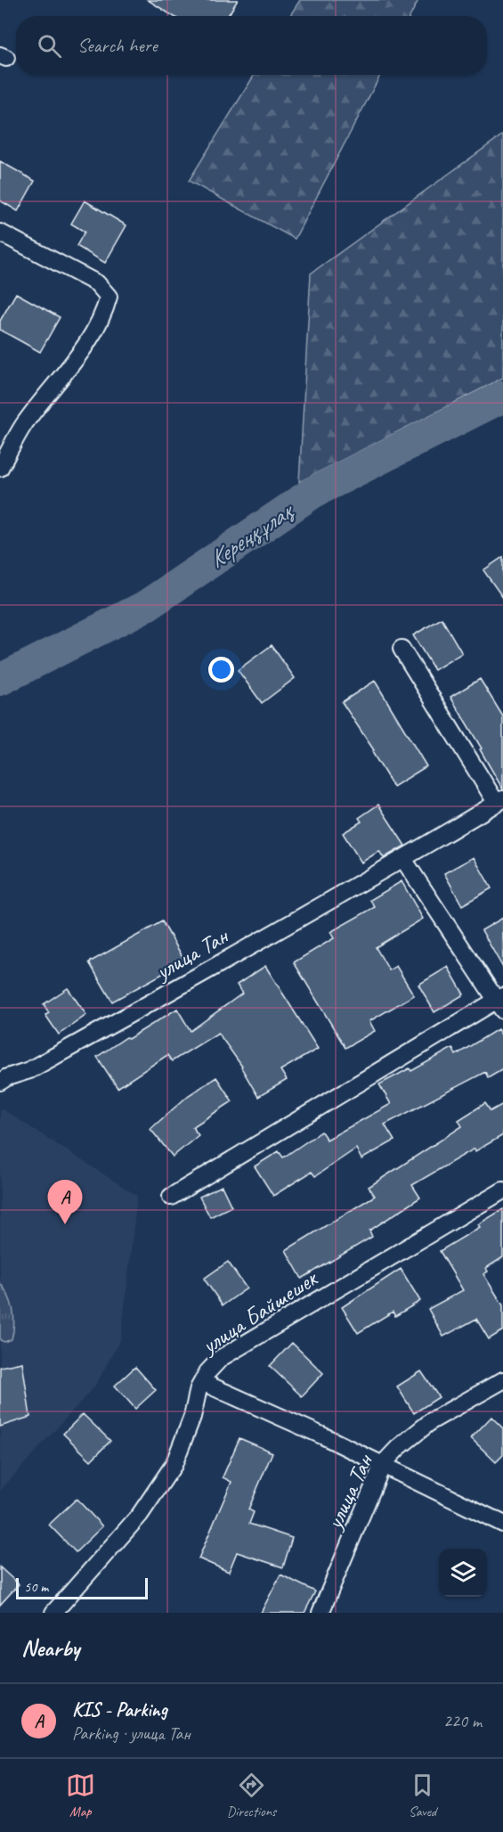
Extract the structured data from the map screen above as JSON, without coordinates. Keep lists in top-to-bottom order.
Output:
{
  "streets": {
    "street": ["улица Тан", "улица Байшешек"]
  },
  "water": ["Кереңқұлақ"],
  "scale_bar": "50 m",
  "page": {
    "search": "Search here",
    "pins": "A",
    "scale": "50 m",
    "heading": "Nearby",
    "list": [
      {
        "mark": "A",
        "name": "KIS - Parking",
        "note": "Parking · улица Тан",
        "value": "220 m"
      }
    ],
    "nav": ["Map", "Directions", "Saved"]
  }
}
